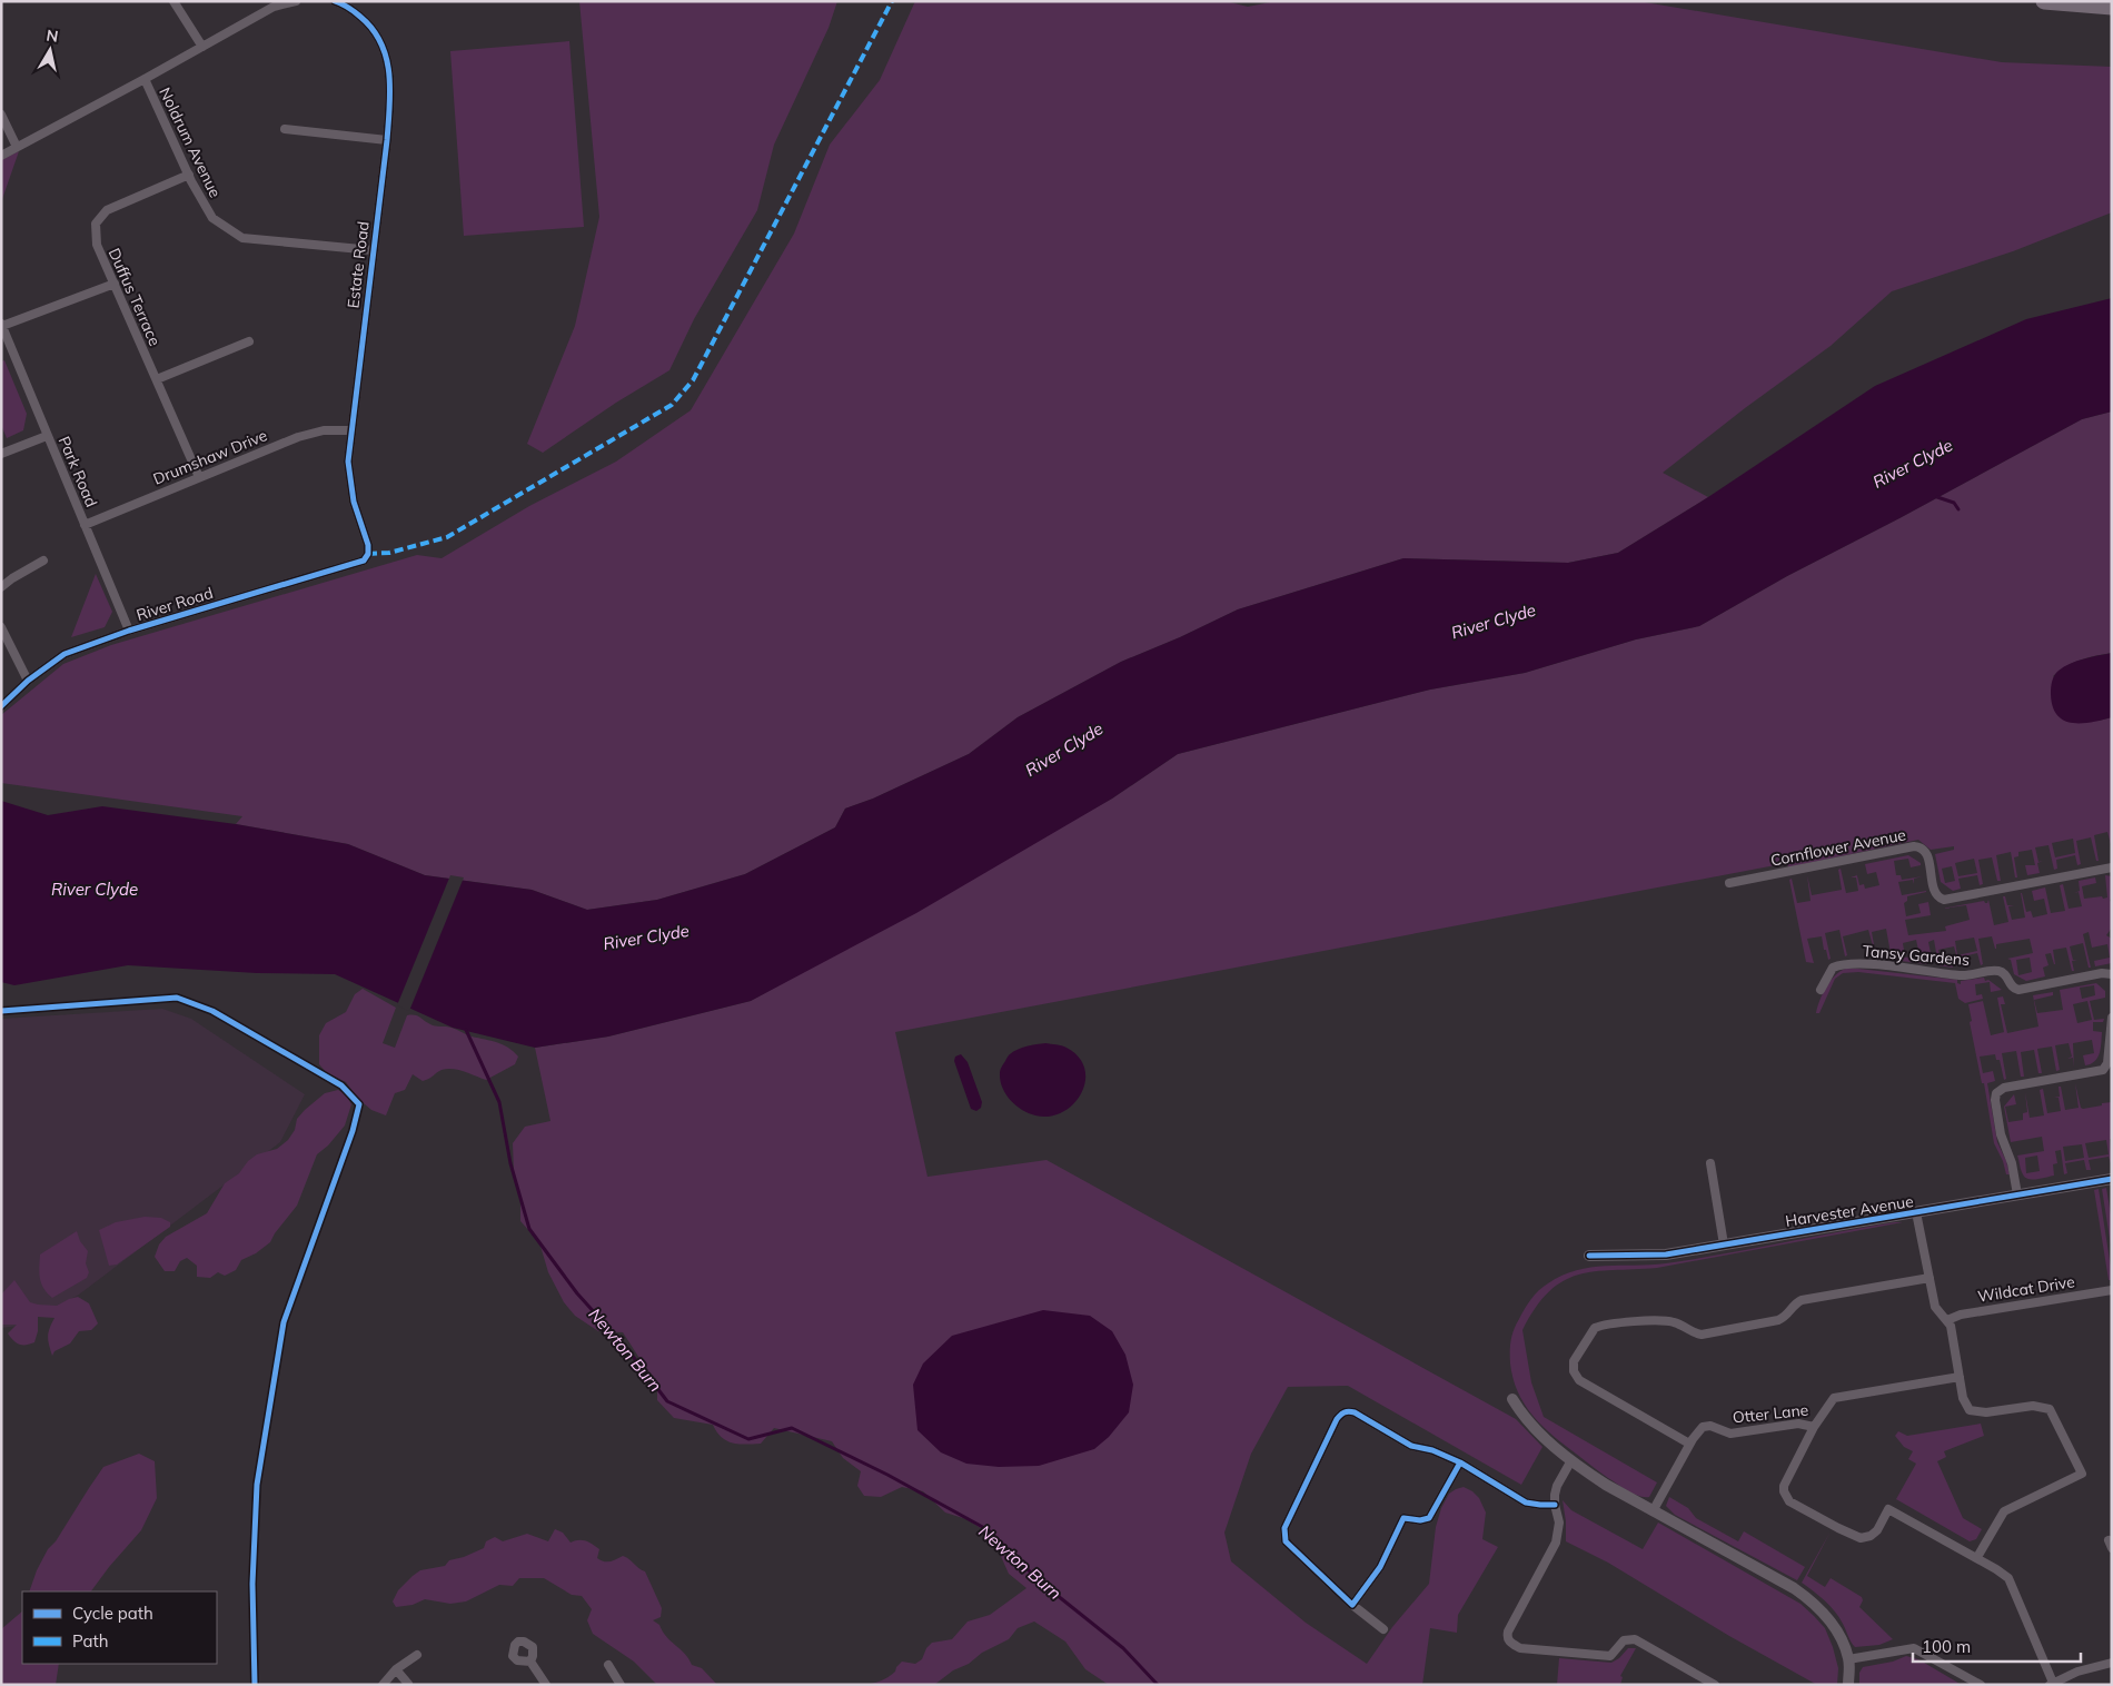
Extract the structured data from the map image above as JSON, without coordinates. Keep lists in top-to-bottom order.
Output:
{
  "streets": {
    "street": [
      "Noldrum Avenue",
      "Estate Road",
      "Duffus Terrace",
      "Drumshaw Drive",
      "Park Road",
      "River Road",
      "Cornflower Avenue",
      "Tansy Gardens",
      "Harvester Avenue",
      "Wildcat Drive",
      "Otter Lane"
    ]
  },
  "crossings": [
    ["Noldrum Avenue", "Estate Road"],
    ["Noldrum Avenue", "Duffus Terrace"],
    ["Estate Road", "Drumshaw Drive"],
    ["Estate Road", "River Road"],
    ["Duffus Terrace", "Drumshaw Drive"],
    ["Drumshaw Drive", "Park Road"],
    ["Park Road", "River Road"]
  ],
  "water": ["River Clyde", "Newton Burn"],
  "legend": ["Cycle path", "Path"],
  "scale_bar": "100 m",
  "north": "top"
}
